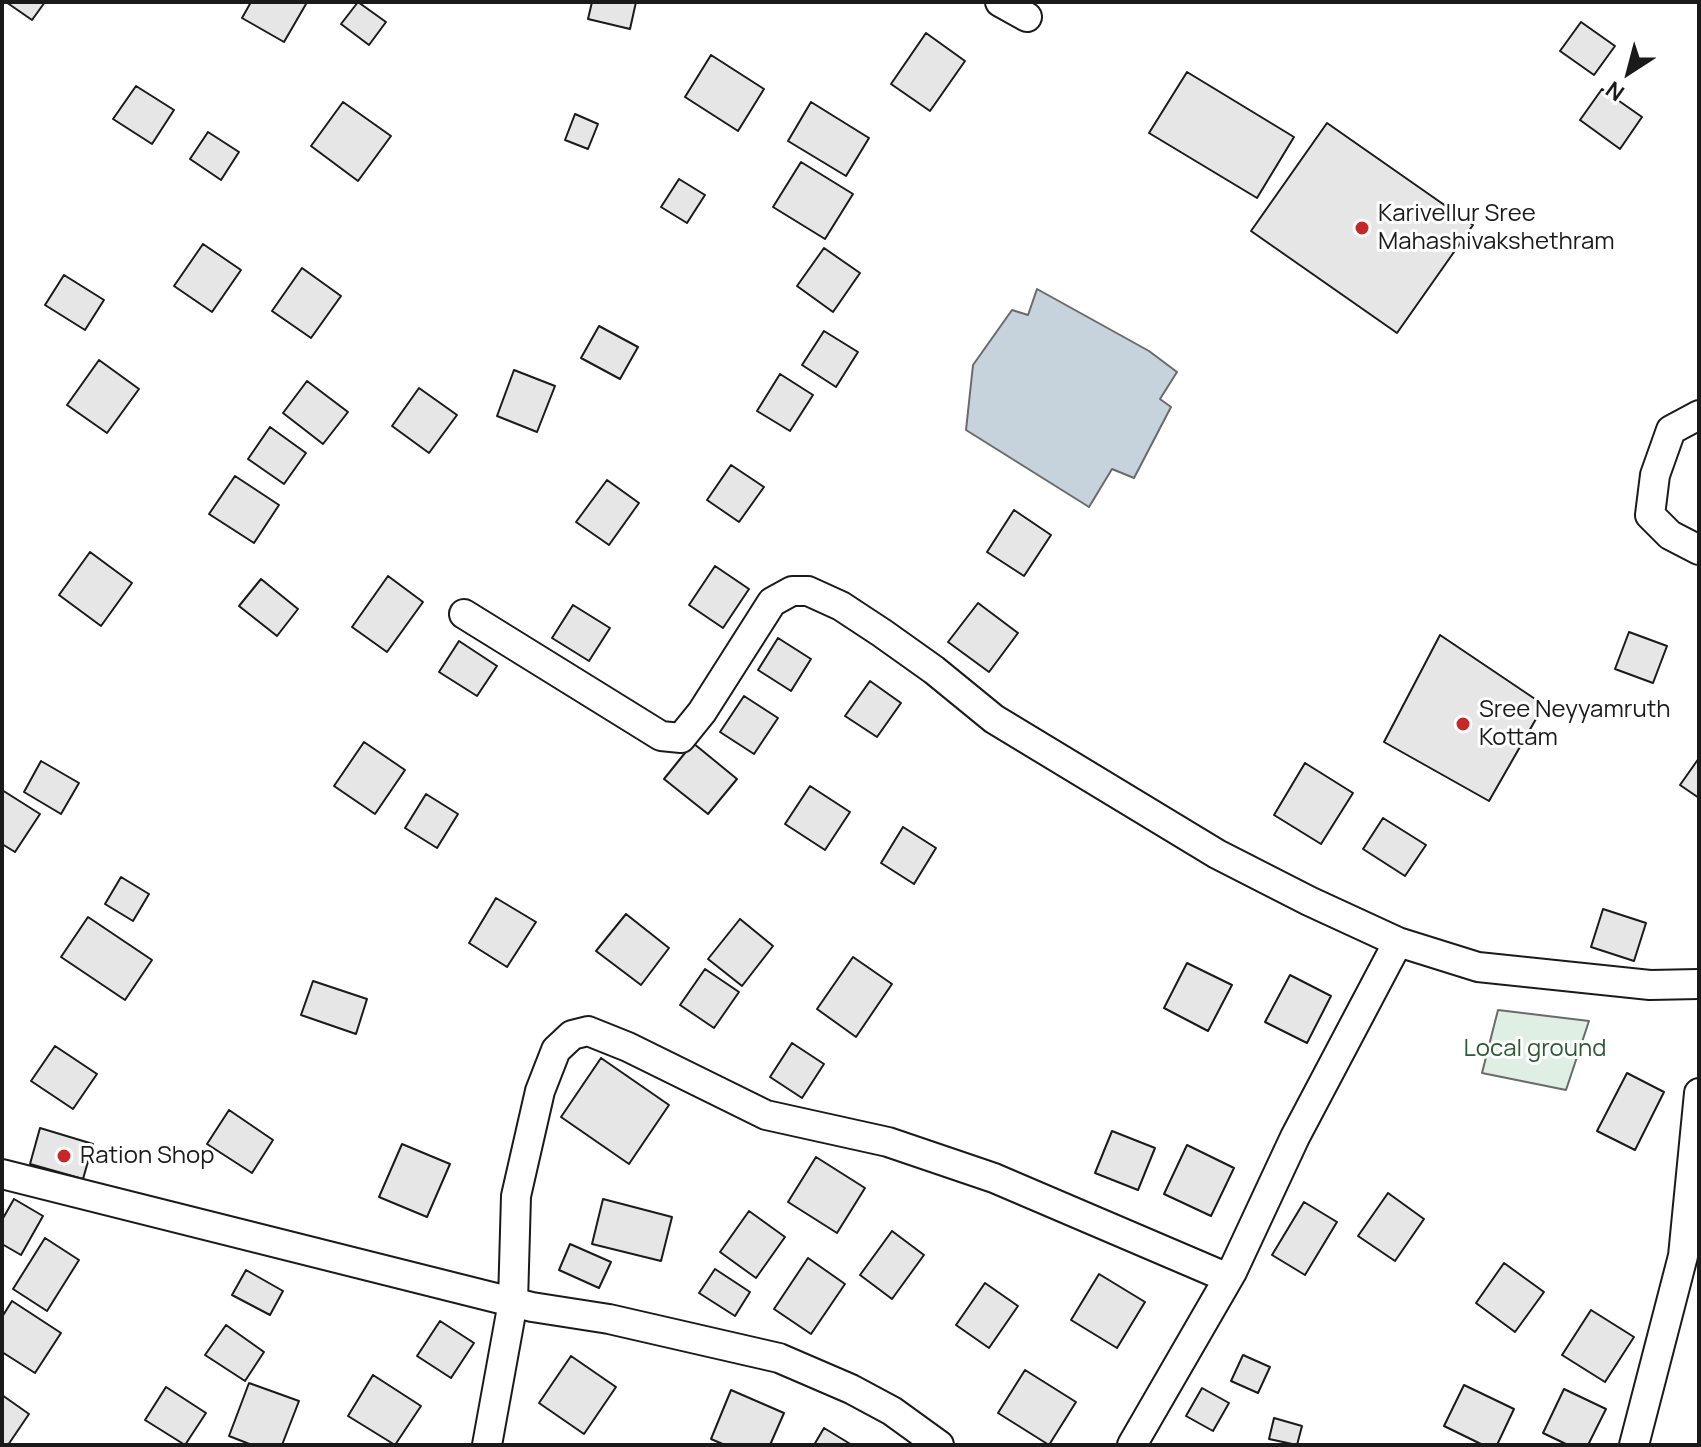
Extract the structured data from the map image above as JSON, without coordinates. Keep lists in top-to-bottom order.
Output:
{
  "parks": ["Local ground"],
  "places": ["Karivellur Sree Mahashivakshethram", "Sree Neyyamruth Kottam", "Ration Shop"],
  "north": "bottom left"
}
